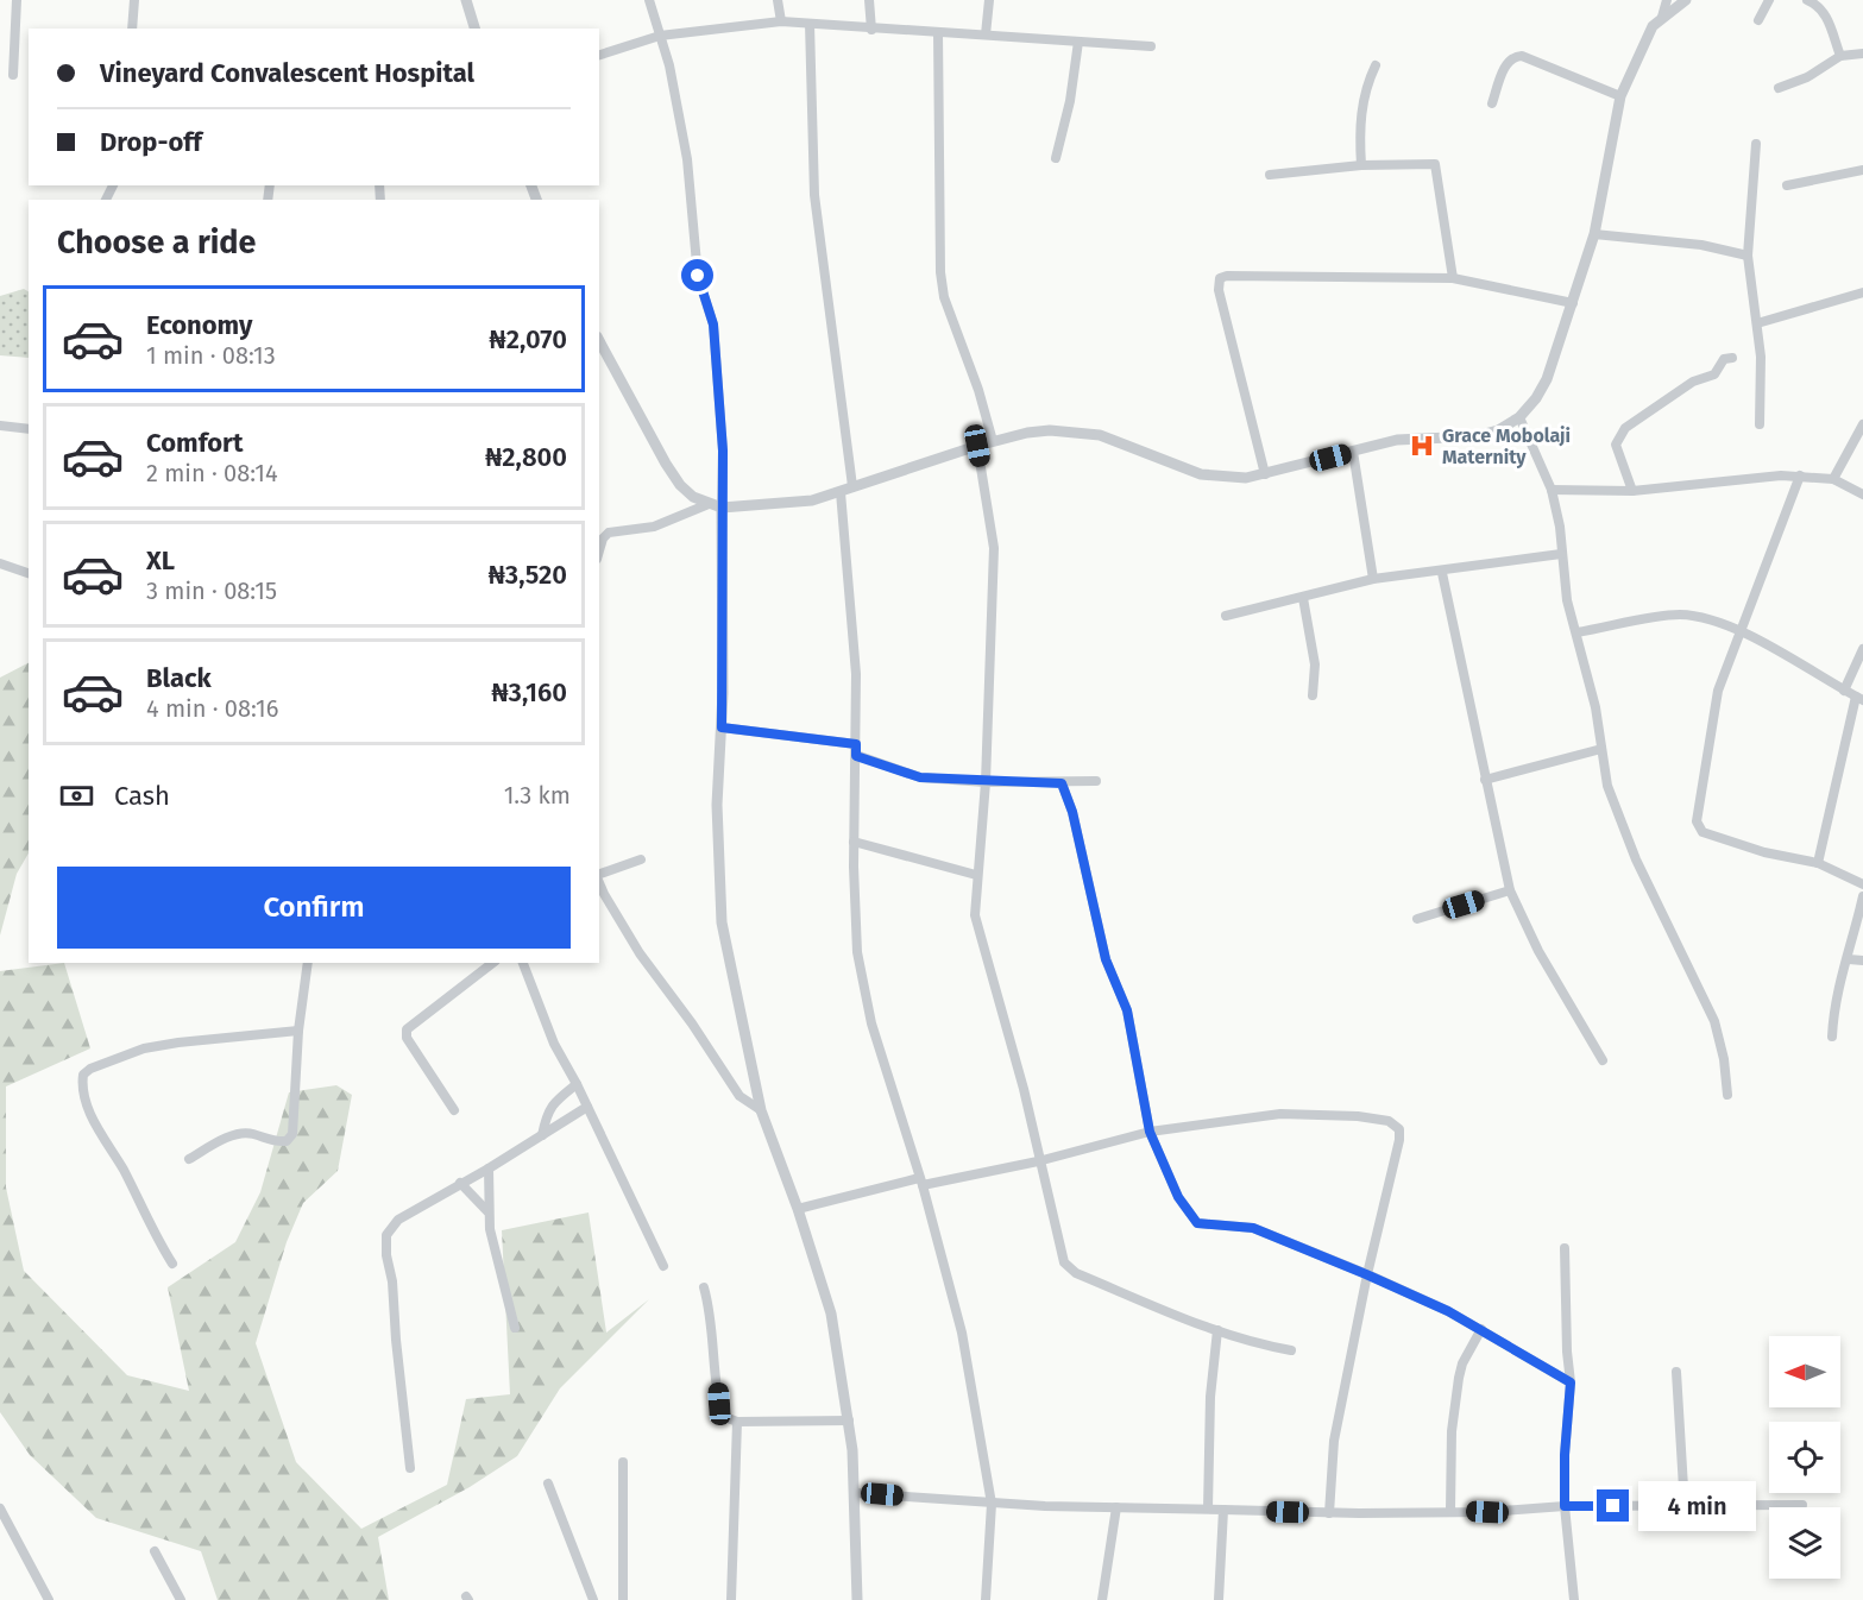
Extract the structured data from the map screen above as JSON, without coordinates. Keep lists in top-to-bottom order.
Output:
{
  "places": {
    "hospital": ["Grace Mobolaji Maternity"]
  },
  "north": "left",
  "page": {
    "banner": ["Vineyard Convalescent Hospital", "Drop-off"],
    "heading": "Choose a ride",
    "list": [
      {
        "name": "Economy",
        "note": "1 min · 08:13",
        "value": "₦2,070"
      },
      {
        "name": "Comfort",
        "note": "2 min · 08:14",
        "value": "₦2,800"
      },
      {
        "name": "XL",
        "note": "3 min · 08:15",
        "value": "₦3,520"
      },
      {
        "name": "Black",
        "note": "4 min · 08:16",
        "value": "₦3,160"
      }
    ],
    "pay": ["Cash", "1.3 km"],
    "buttons": "Confirm",
    "bubble": "4 min"
  }
}
